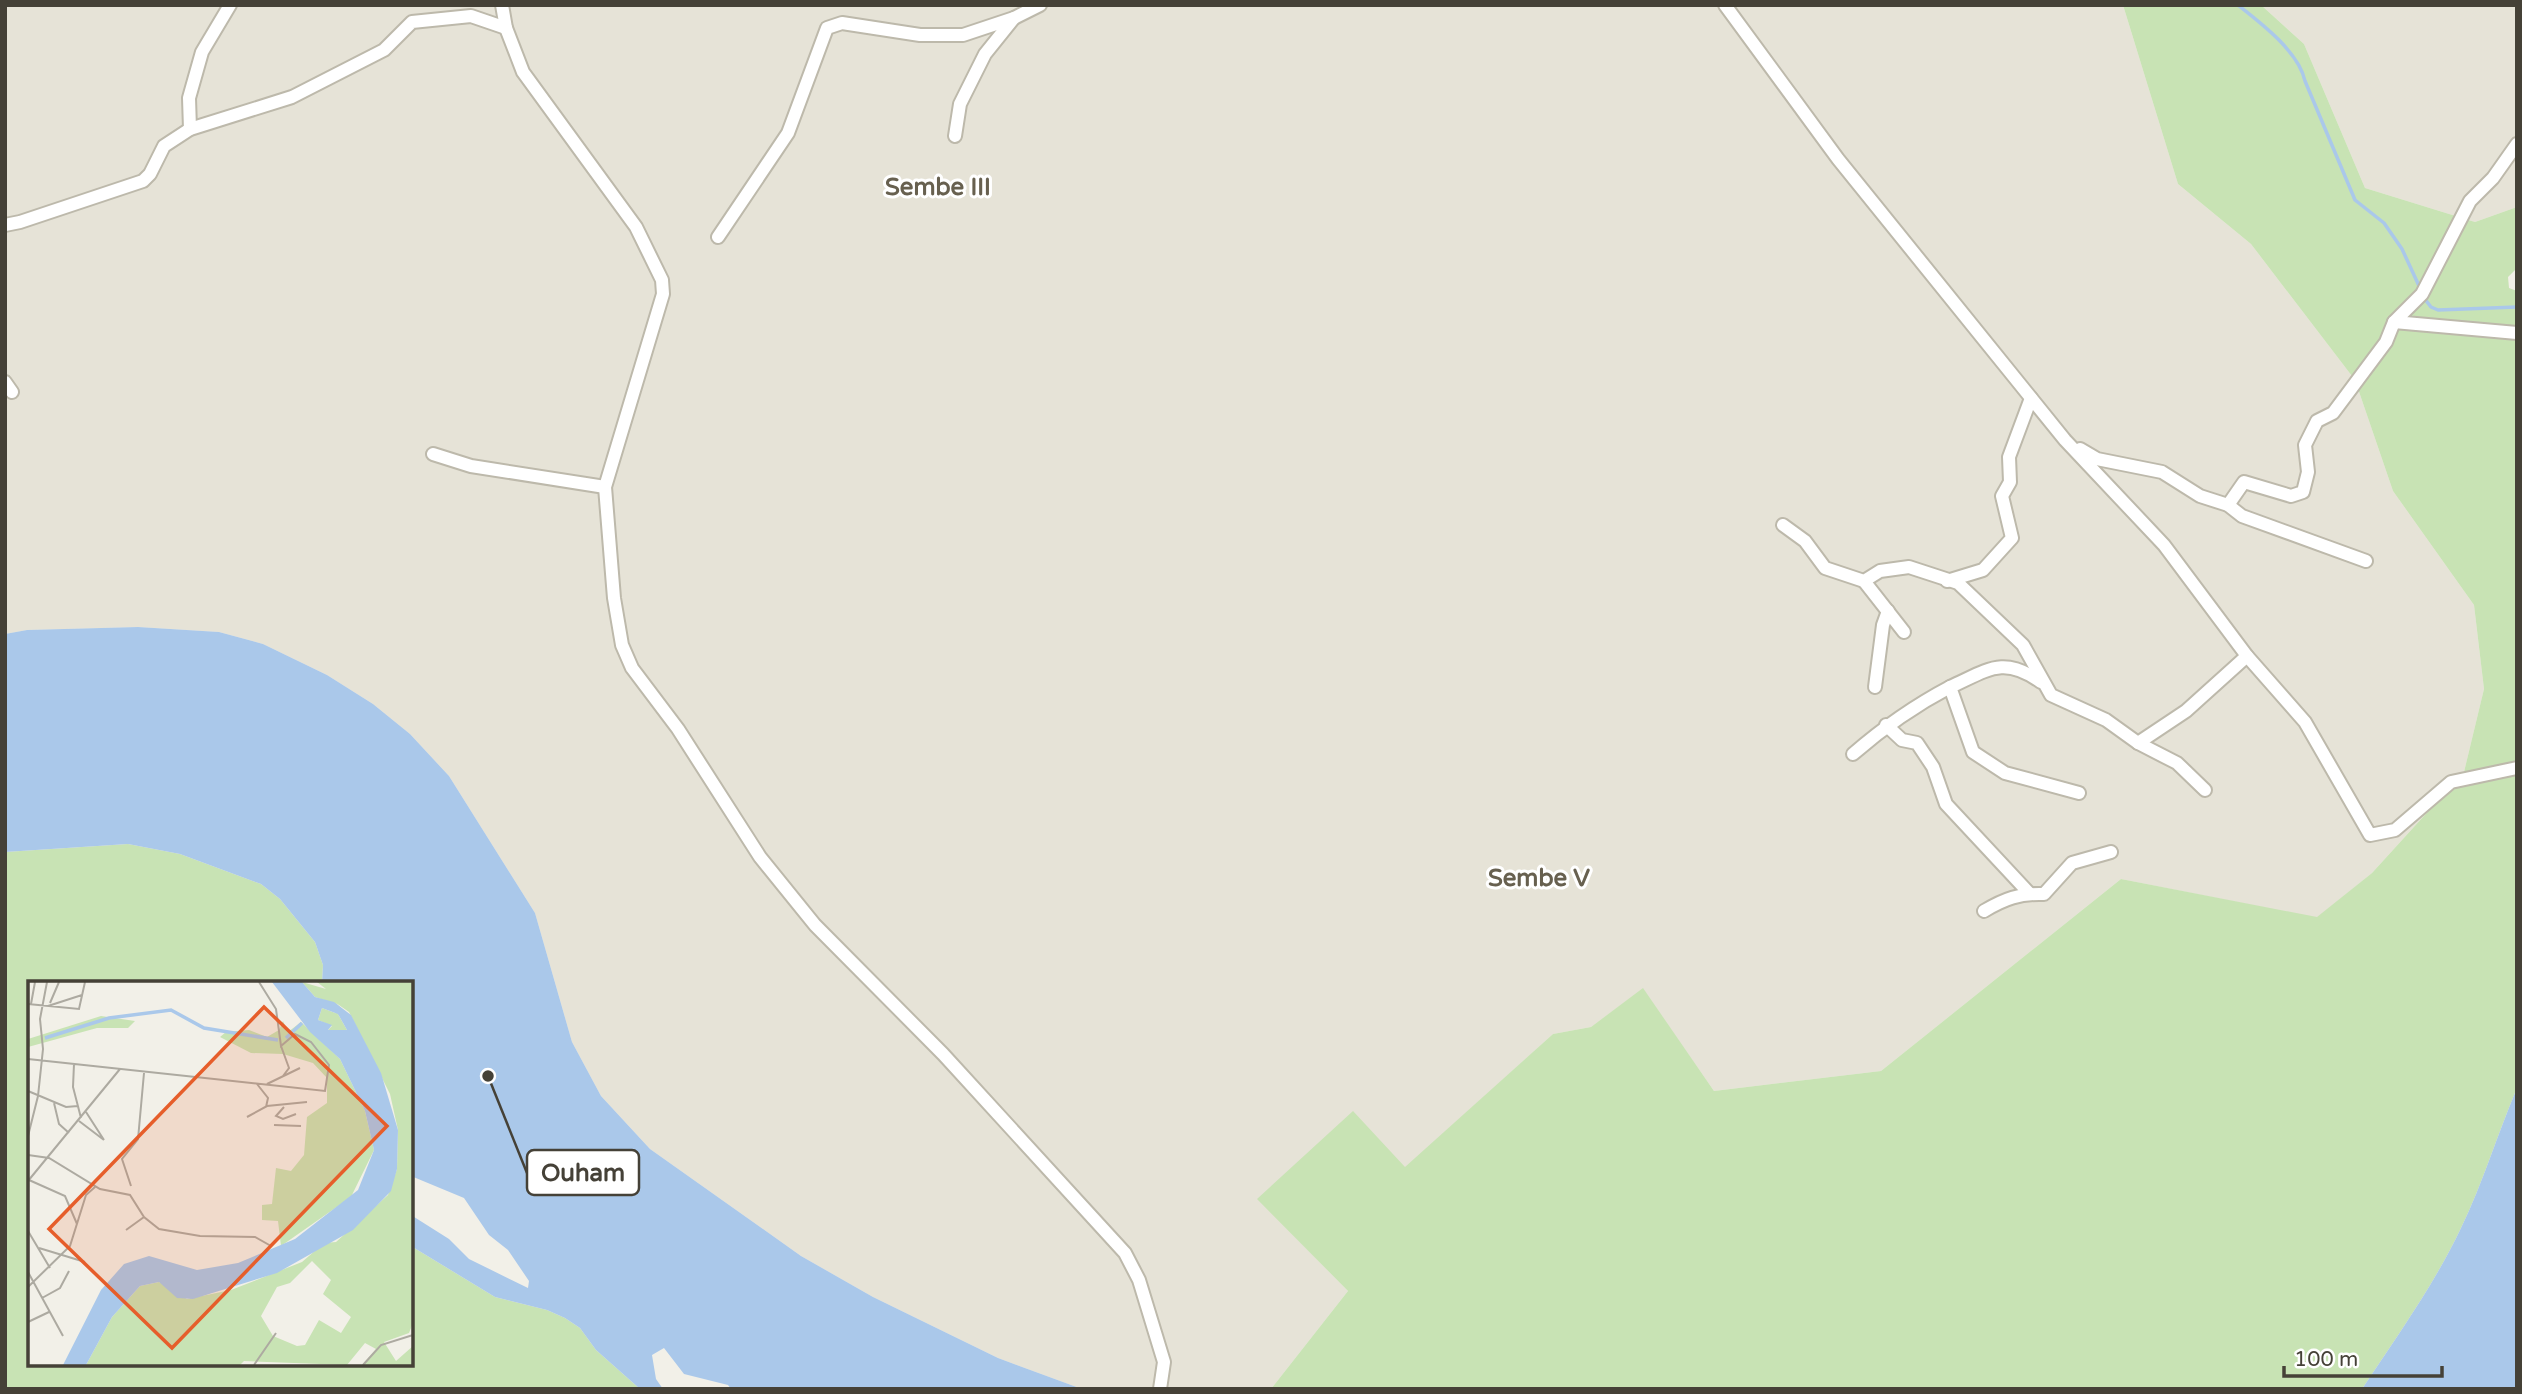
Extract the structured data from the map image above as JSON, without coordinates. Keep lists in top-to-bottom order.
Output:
{
  "districts": ["Sembe III", "Sembe V"],
  "places": ["Ouham"],
  "scale_bar": "100 m"
}
